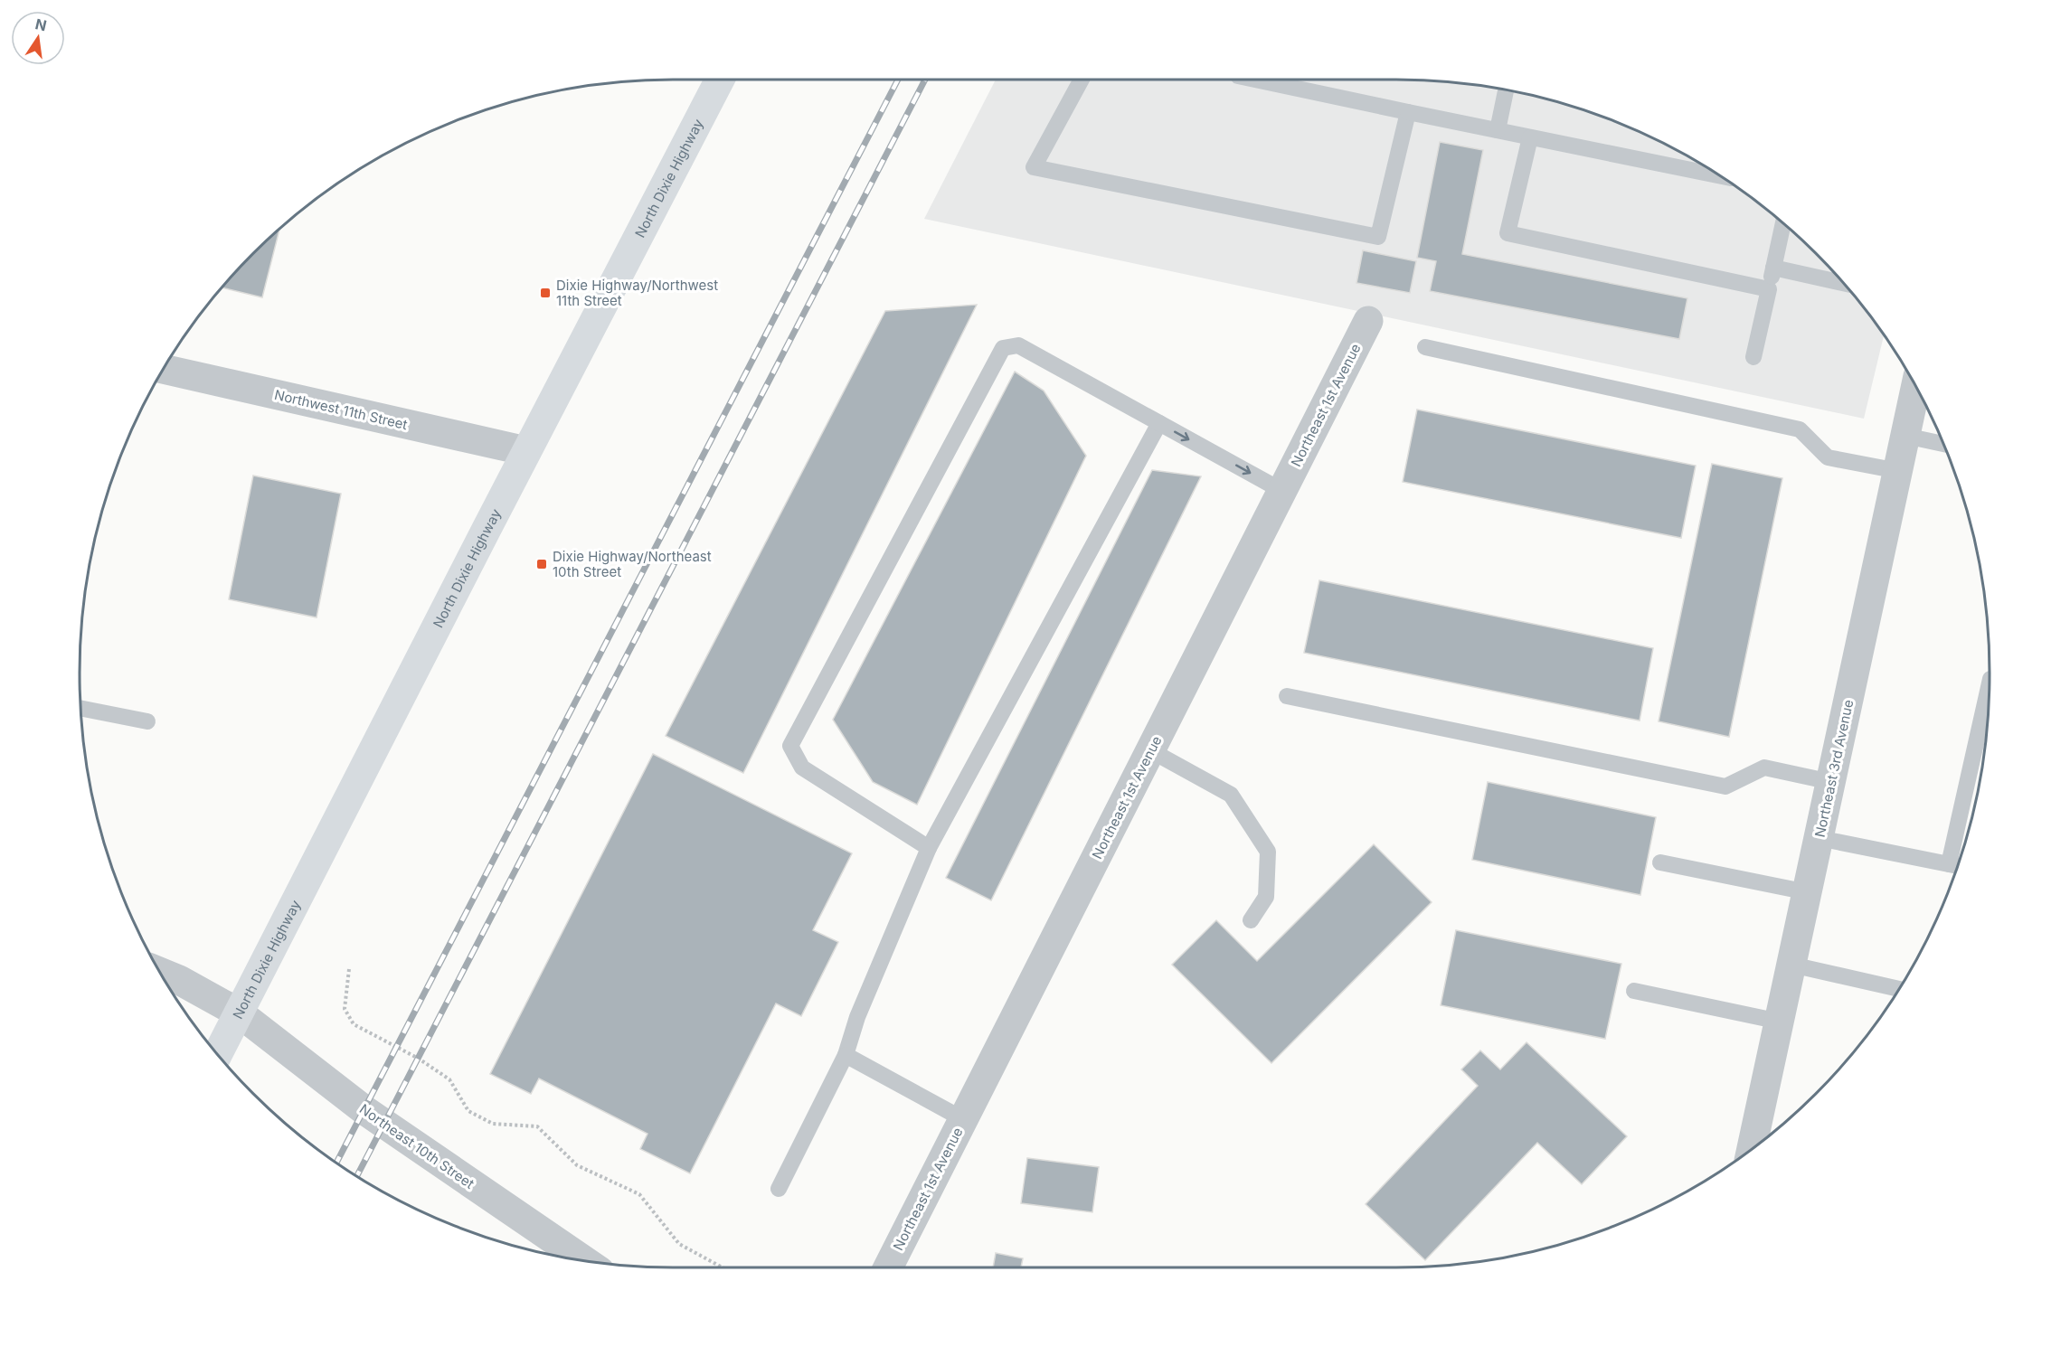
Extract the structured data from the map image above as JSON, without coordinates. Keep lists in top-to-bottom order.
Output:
{
  "streets": {
    "main road": ["North Dixie Highway"],
    "street": [
      "Northeast 1st Avenue",
      "Northwest 11th Street",
      "Northeast 3rd Avenue",
      "Northeast 10th Street"
    ]
  },
  "crossings": [
    ["North Dixie Highway", "Northwest 11th Street"],
    ["North Dixie Highway", "Northeast 10th Street"]
  ],
  "places": {
    "transit": ["Dixie Highway/Northwest 11th Street", "Dixie Highway/Northeast 10th Street"]
  },
  "north": "top"
}
